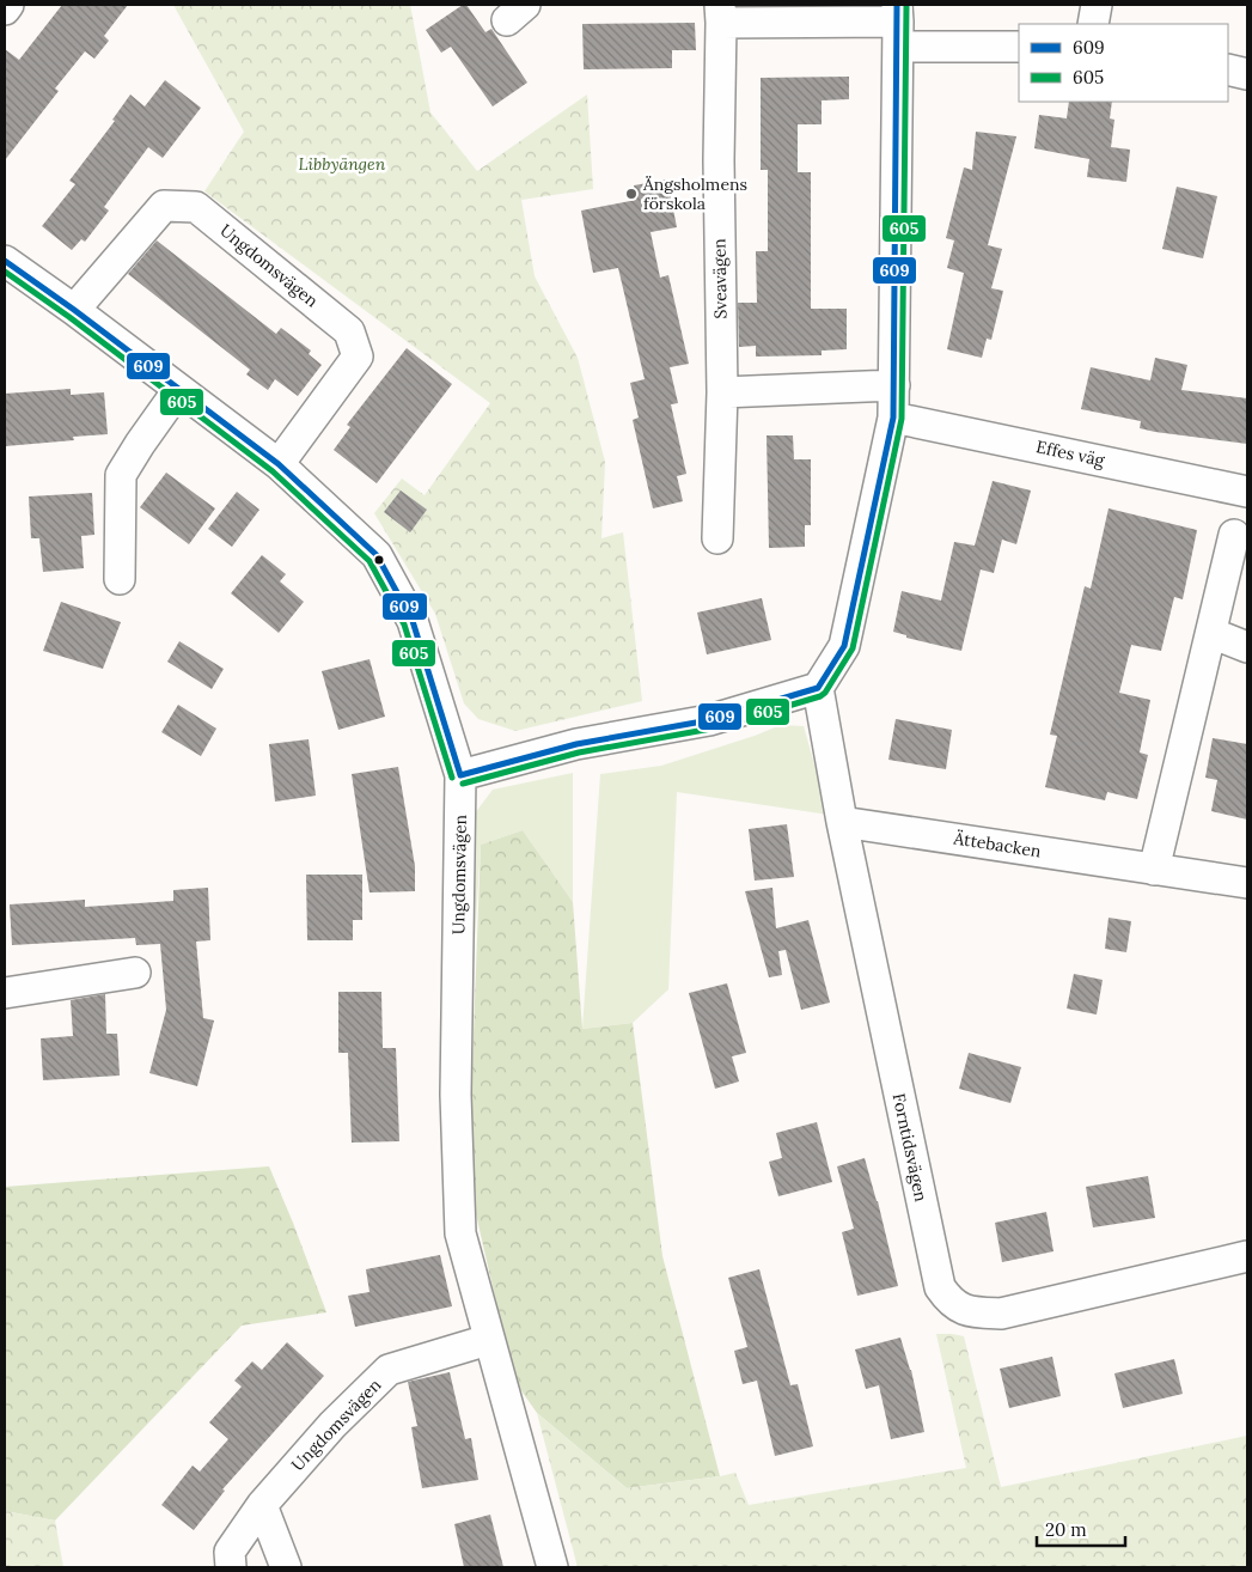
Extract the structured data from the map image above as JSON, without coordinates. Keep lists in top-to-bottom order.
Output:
{
  "streets": {
    "street": [
      "Ungdomsvägen",
      "Sveavägen",
      "Effes väg",
      "Ättebacken",
      "Forntidsvägen"
    ]
  },
  "crossings": [
    ["Ättebacken", "Forntidsvägen"]
  ],
  "parks": ["Libbyängen"],
  "places": ["Ängsholmens förskola"],
  "lines": ["transit line 609", "transit line 605"],
  "legend": ["609", "605"],
  "scale_bar": "20 m"
}
